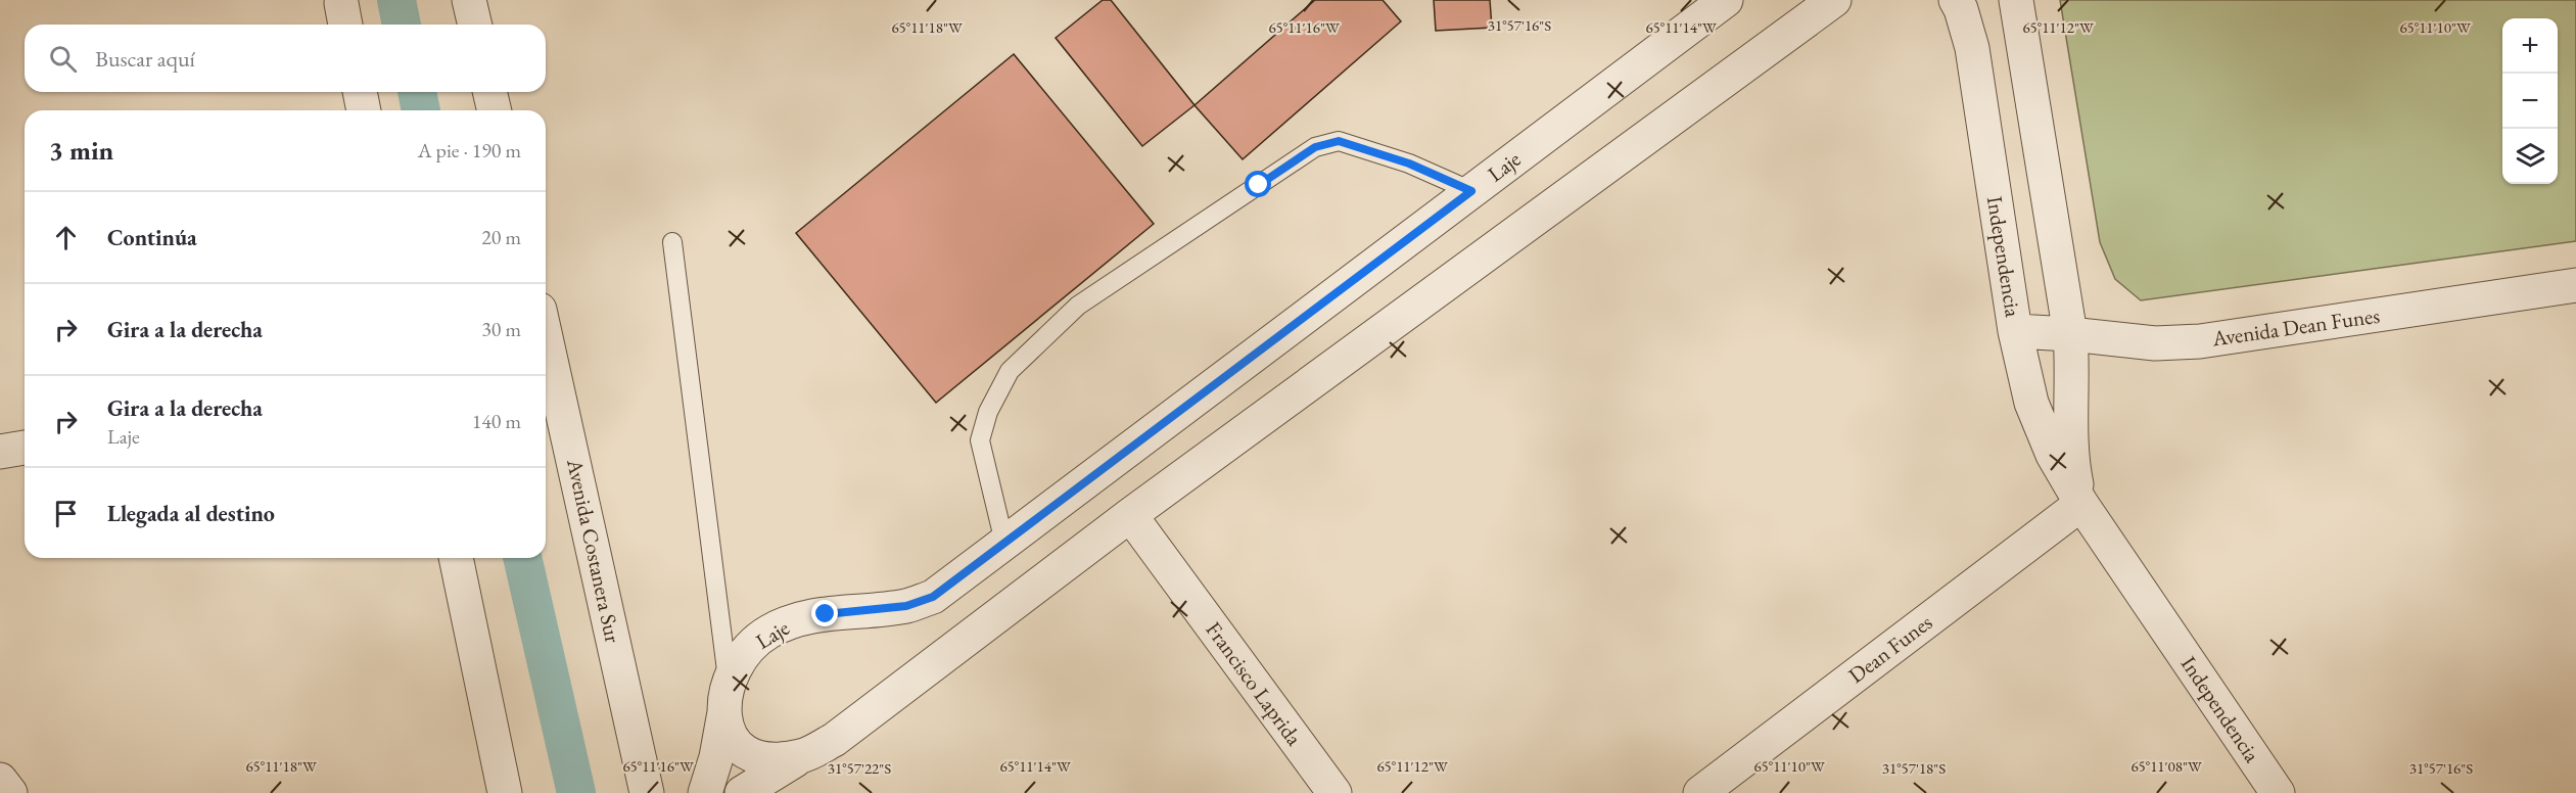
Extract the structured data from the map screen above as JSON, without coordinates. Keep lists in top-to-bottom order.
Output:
{
  "streets": {
    "street": [
      "Laje",
      "Independencia",
      "Avenida Dean Funes",
      "Avenida Costanera Sur",
      "Dean Funes",
      "Francisco Laprida"
    ]
  },
  "crossings": [
    ["Independencia", "Avenida Dean Funes"],
    ["Independencia", "Dean Funes"]
  ],
  "page": {
    "map_buttons": ["+", "−"],
    "search": "Buscar aquí",
    "heading": ["3 min", "A pie · 190 m"],
    "list": [
      ["Continúa", "20 m"],
      ["Gira a la derecha", "30 m"],
      ["Gira a la derecha", "Laje", "140 m"],
      "Llegada al destino"
    ]
  },
  "coordinates": [
    "31°57'16\"S",
    "65°11'18\"W",
    "65°11'16\"W",
    "65°11'14\"W",
    "65°11'12\"W",
    "65°11'10\"W",
    "65°11'08\"W",
    "31°57'22\"S",
    "31°57'18\"S"
  ]
}
